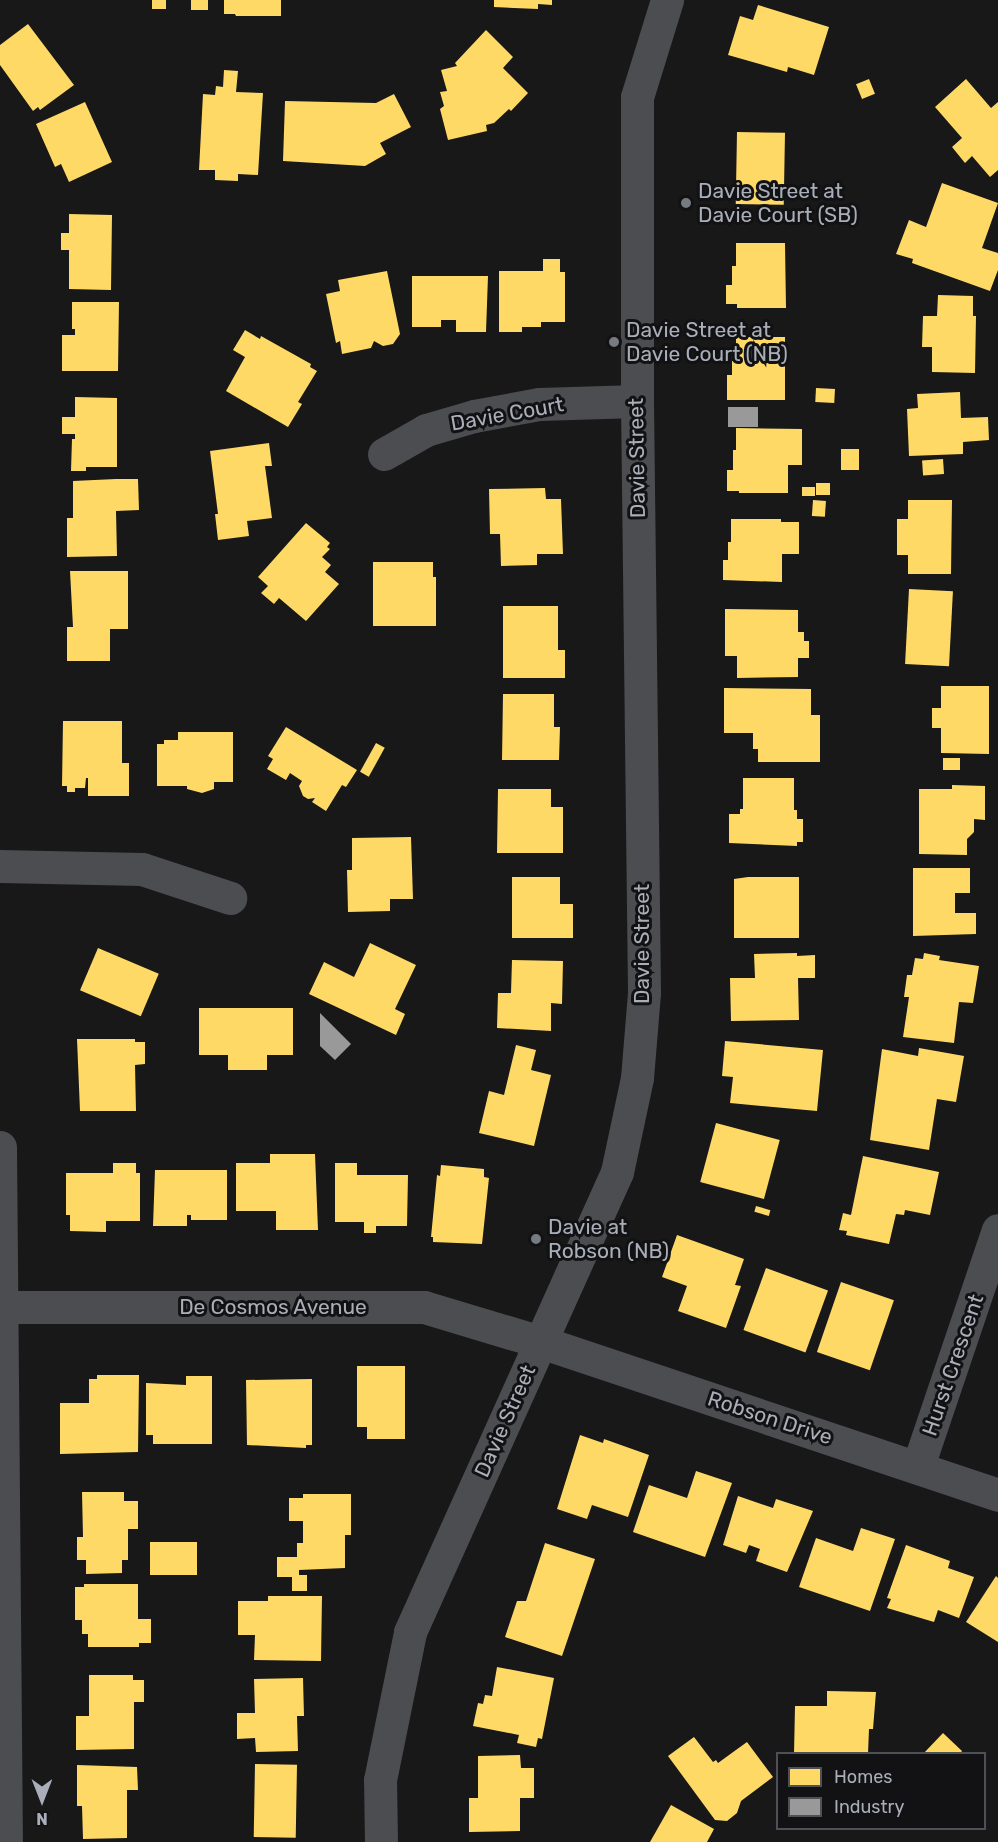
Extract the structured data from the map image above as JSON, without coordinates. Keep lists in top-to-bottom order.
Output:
{
  "streets": {
    "street": [
      "Davie Court",
      "Davie Street",
      "De Cosmos Avenue",
      "Hurst Crescent",
      "Robson Drive"
    ]
  },
  "crossings": [
    ["Davie Court", "Davie Street"],
    ["Davie Street", "De Cosmos Avenue"],
    ["Davie Street", "Robson Drive"],
    ["De Cosmos Avenue", "Robson Drive"],
    ["Hurst Crescent", "Robson Drive"]
  ],
  "places": ["Davie Street at Davie Court (SB)", "Davie Street at Davie Court (NB)", "Davie at Robson (NB)"],
  "legend": ["Homes", "Industry"],
  "north": "bottom"
}
